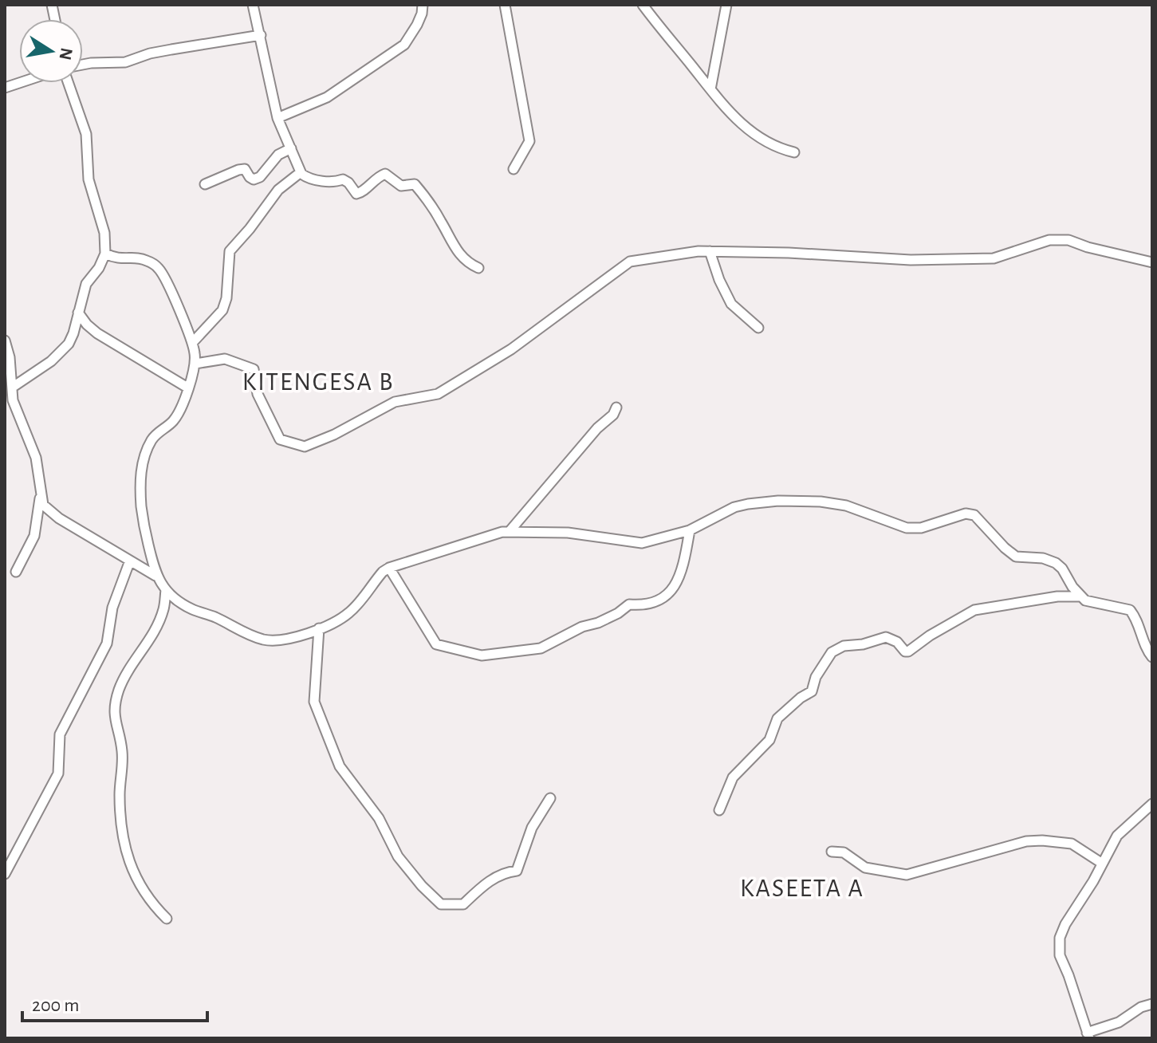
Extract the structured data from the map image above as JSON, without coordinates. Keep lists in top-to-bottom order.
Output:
{
  "districts": ["KITENGESA B", "KASEETA A"],
  "scale_bar": "200 m",
  "north": "right"
}
